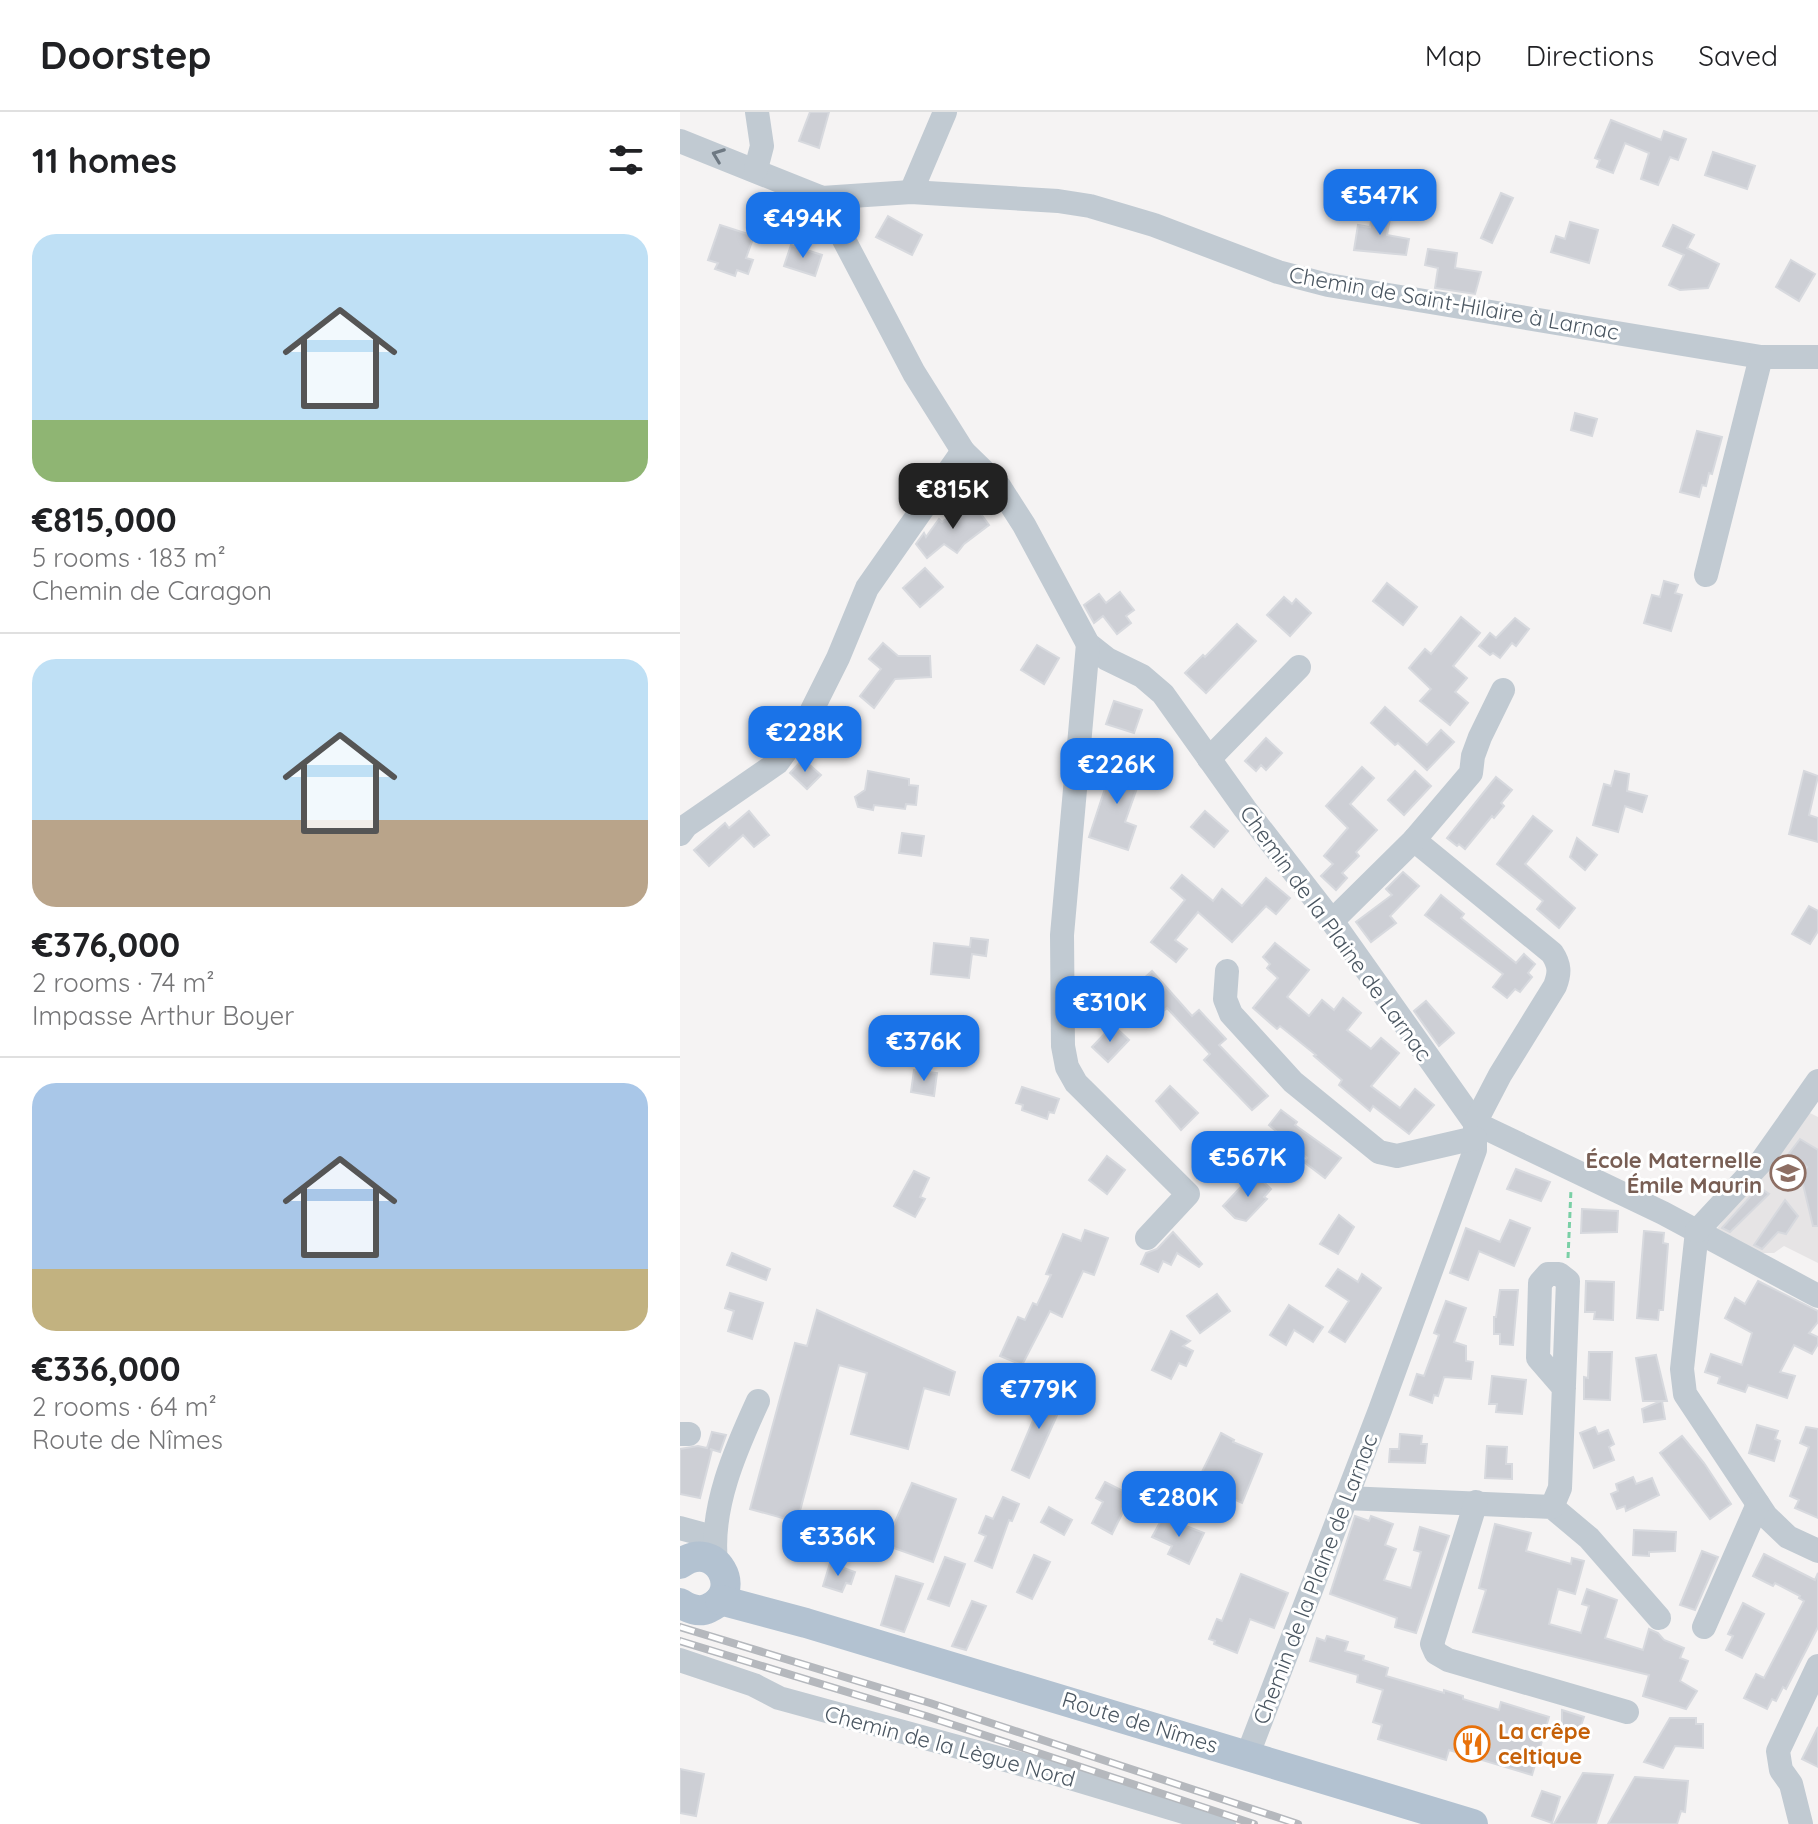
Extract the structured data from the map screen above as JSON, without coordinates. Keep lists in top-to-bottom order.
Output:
{
  "streets": {
    "main road": ["Route de Nîmes"],
    "street": ["Chemin de Saint-Hilaire à Larnac", "Chemin de la Plaine de Larnac", "Chemin de la Lègue Nord"]
  },
  "crossings": [
    ["Chemin de Saint-Hilaire à Larnac", "Chemin de la Plaine de Larnac"],
    ["Chemin de la Plaine de Larnac", "Route de Nîmes"]
  ],
  "places": {
    "school or university": ["École Maternelle Émile Maurin"],
    "restaurant": ["La crêpe celtique"]
  },
  "page": {
    "header": "Doorstep",
    "nav": ["Map", "Directions", "Saved"],
    "heading": "11 homes",
    "price": [
      "€547K",
      "€494K",
      "€815K",
      "€228K",
      "€226K",
      "€310K",
      "€376K",
      "€567K",
      "€779K",
      "€280K",
      "€336K"
    ],
    "list": [
      {
        "name": "€815,000",
        "note": "5 rooms · 183 m² · Chemin de Caragon"
      },
      {
        "name": "€376,000",
        "note": "2 rooms · 74 m² · Impasse Arthur Boyer"
      },
      {
        "name": "€336,000",
        "note": "2 rooms · 64 m² · Route de Nîmes"
      }
    ]
  }
}
